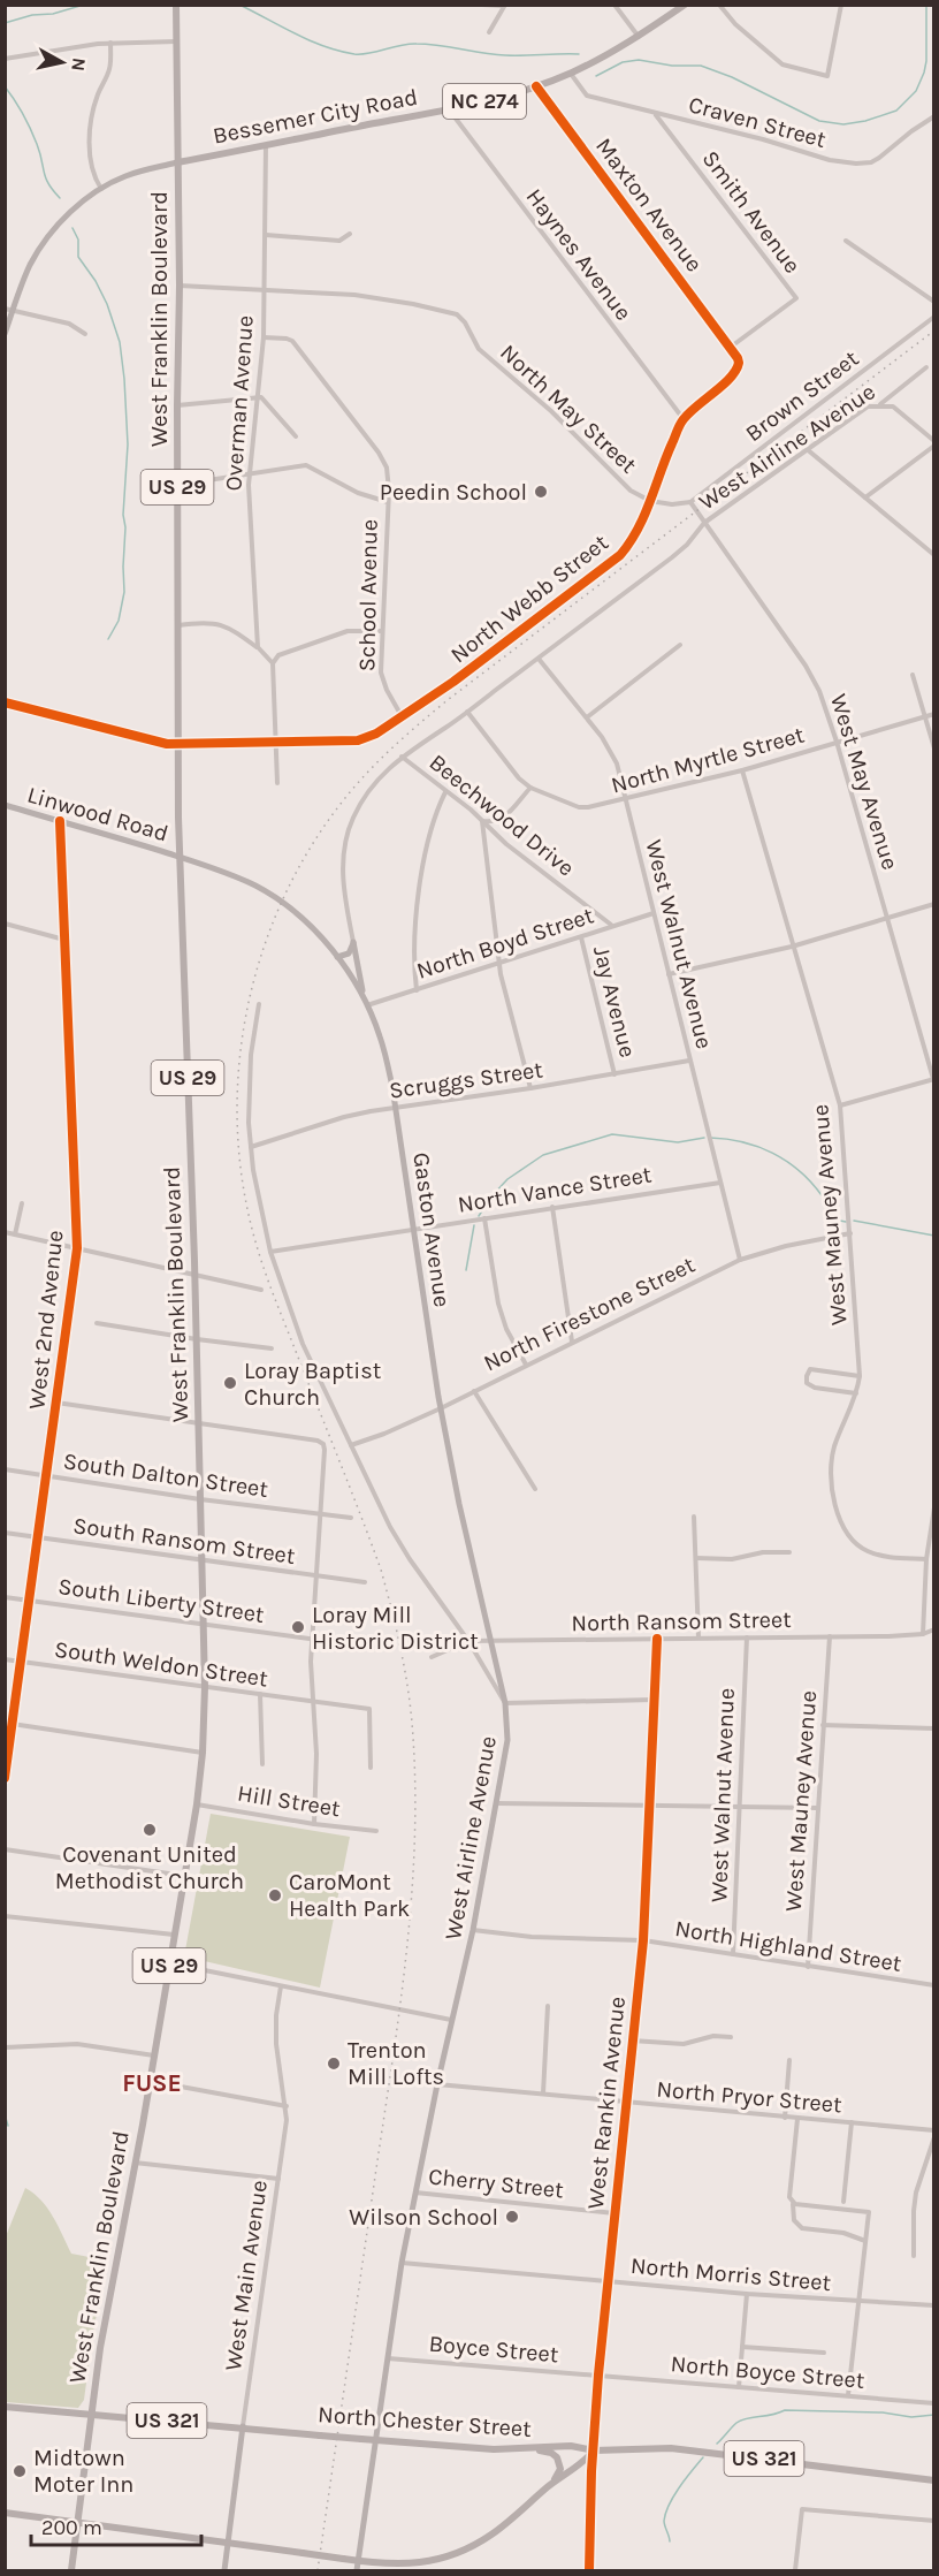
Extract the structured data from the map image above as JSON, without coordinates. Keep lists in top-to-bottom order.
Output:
{
  "streets": {
    "main road": [
      "NC 274",
      "Bessemer City Road",
      "West Franklin Boulevard",
      "West Airline Avenue",
      "US 29",
      "Linwood Road",
      "Gaston Avenue",
      "West 2nd Avenue",
      "West Main Avenue",
      "US 321",
      "North Chester Street"
    ],
    "street": [
      "Craven Street",
      "Maxton Avenue",
      "Smith Avenue",
      "Haynes Avenue",
      "Brown Street",
      "Overman Avenue",
      "North May Street",
      "School Avenue",
      "North Webb Street",
      "North Myrtle Street",
      "West May Avenue",
      "Beechwood Drive",
      "North Boyd Street",
      "West Walnut Avenue",
      "Jay Avenue",
      "Scruggs Street",
      "North Vance Street",
      "West Mauney Avenue",
      "North Firestone Street",
      "South Dalton Street",
      "South Ransom Street",
      "South Liberty Street",
      "North Ransom Street",
      "South Weldon Street",
      "Hill Street",
      "North Highland Street",
      "North Pryor Street",
      "West Rankin Avenue",
      "Cherry Street",
      "North Morris Street",
      "Boyce Street",
      "North Boyce Street"
    ]
  },
  "crossings": [
    ["Bessemer City Road", "Craven Street"],
    ["Bessemer City Road", "Maxton Avenue"],
    ["Bessemer City Road", "Haynes Avenue"],
    ["Bessemer City Road", "West Franklin Boulevard"],
    ["Bessemer City Road", "Overman Avenue"],
    ["Craven Street", "Smith Avenue"],
    ["Maxton Avenue", "Smith Avenue"],
    ["Maxton Avenue", "North Webb Street"],
    ["Smith Avenue", "North Webb Street"],
    ["Haynes Avenue", "North Webb Street"],
    ["West Franklin Boulevard", "North Webb Street"],
    ["West Franklin Boulevard", "Linwood Road"],
    ["West Franklin Boulevard", "Gaston Avenue"],
    ["West Franklin Boulevard", "South Dalton Street"],
    ["West Franklin Boulevard", "South Ransom Street"],
    ["West Franklin Boulevard", "South Liberty Street"],
    ["West Franklin Boulevard", "South Weldon Street"],
    ["West Franklin Boulevard", "Hill Street"],
    ["West Franklin Boulevard", "US 321"],
    ["Brown Street", "North May Street"],
    ["Overman Avenue", "North May Street"],
    ["Overman Avenue", "School Avenue"],
    ["North May Street", "North Webb Street"],
    ["West Airline Avenue", "West May Avenue"],
    ["West Airline Avenue", "Beechwood Drive"],
    ["West Airline Avenue", "West Walnut Avenue"],
    ["West Airline Avenue", "Scruggs Street"],
    ["West Airline Avenue", "North Vance Street"],
    ["West Airline Avenue", "Gaston Avenue"],
    ["West Airline Avenue", "North Firestone Street"],
    ["West Airline Avenue", "North Ransom Street"],
    ["West Airline Avenue", "North Highland Street"],
    ["West Airline Avenue", "North Pryor Street"],
    ["West Airline Avenue", "Cherry Street"],
    ["West Airline Avenue", "North Morris Street"],
    ["West Airline Avenue", "Boyce Street"],
    ["West Airline Avenue", "North Chester Street"],
    ["School Avenue", "North Webb Street"],
    ["North Myrtle Street", "West May Avenue"],
    ["North Myrtle Street", "West Walnut Avenue"],
    ["North Myrtle Street", "West Mauney Avenue"],
    ["Linwood Road", "Gaston Avenue"],
    ["Linwood Road", "West 2nd Avenue"],
    ["Beechwood Drive", "North Boyd Street"],
    ["North Boyd Street", "West Walnut Avenue"],
    ["North Boyd Street", "Jay Avenue"],
    ["North Boyd Street", "Gaston Avenue"],
    ["West Walnut Avenue", "Scruggs Street"],
    ["West Walnut Avenue", "North Vance Street"],
    ["West Walnut Avenue", "North Firestone Street"],
    ["West Walnut Avenue", "North Ransom Street"],
    ["West Walnut Avenue", "North Highland Street"],
    ["Jay Avenue", "Scruggs Street"],
    ["Scruggs Street", "Gaston Avenue"],
    ["North Vance Street", "Gaston Avenue"],
    ["West Mauney Avenue", "North Firestone Street"],
    ["West Mauney Avenue", "North Ransom Street"],
    ["West Mauney Avenue", "North Highland Street"],
    ["Gaston Avenue", "North Firestone Street"],
    ["Gaston Avenue", "North Ransom Street"],
    ["West 2nd Avenue", "South Dalton Street"],
    ["West 2nd Avenue", "South Ransom Street"],
    ["West 2nd Avenue", "South Liberty Street"],
    ["West 2nd Avenue", "South Weldon Street"],
    ["North Ransom Street", "West Rankin Avenue"],
    ["North Highland Street", "West Rankin Avenue"],
    ["North Pryor Street", "West Rankin Avenue"],
    ["West Rankin Avenue", "Cherry Street"],
    ["West Rankin Avenue", "North Morris Street"],
    ["West Rankin Avenue", "Boyce Street"],
    ["West Rankin Avenue", "North Boyce Street"],
    ["West Rankin Avenue", "North Chester Street"],
    ["West Main Avenue", "US 321"],
    ["West Main Avenue", "North Chester Street"],
    ["Boyce Street", "North Boyce Street"],
    ["US 321", "North Chester Street"]
  ],
  "districts": ["FUSE"],
  "places": [
    "Peedin School",
    "Loray Baptist Church",
    "Loray Mill Historic District",
    "Covenant United Methodist Church",
    "CaroMont Health Park",
    "Trenton Mill Lofts",
    "Wilson School",
    "Midtown Moter Inn"
  ],
  "scale_bar": "200 m",
  "north": "right"
}
